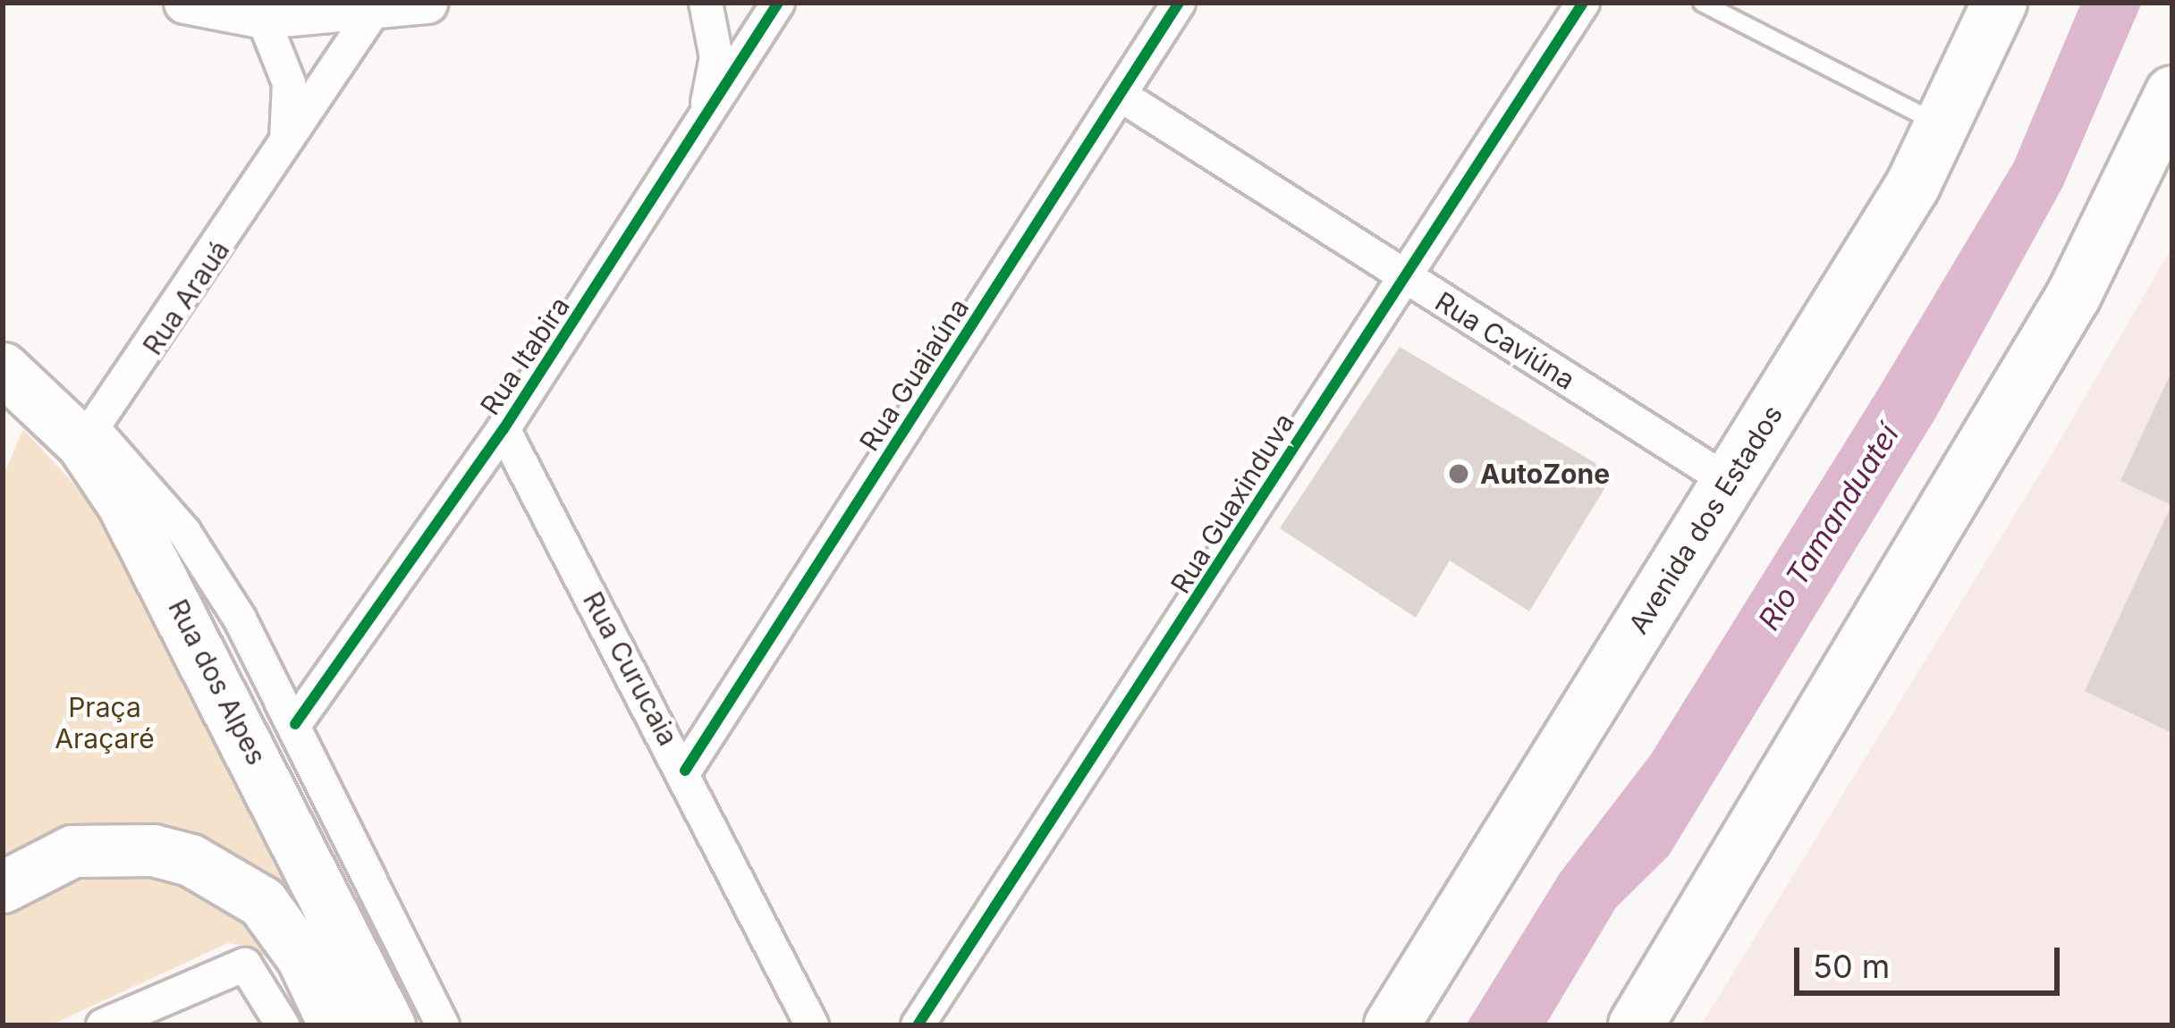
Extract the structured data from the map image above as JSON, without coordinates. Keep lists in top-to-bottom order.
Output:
{
  "streets": {
    "highway": ["Avenida dos Estados"],
    "main road": ["Rua dos Alpes"],
    "street": [
      "Rua Arauá",
      "Rua Caviúna",
      "Rua Itabira",
      "Rua Guaiaúna",
      "Rua Guaxinduva",
      "Rua Curucaia"
    ]
  },
  "crossings": [
    ["Rua Arauá", "Rua dos Alpes"],
    ["Rua Caviúna", "Rua Guaiaúna"],
    ["Rua Caviúna", "Rua Guaxinduva"],
    ["Rua Caviúna", "Avenida dos Estados"],
    ["Rua Itabira", "Rua Curucaia"],
    ["Rua Itabira", "Rua dos Alpes"],
    ["Rua Guaiaúna", "Rua Curucaia"]
  ],
  "water": ["Rio Tamanduateí"],
  "parks": ["Praça Araçaré"],
  "places": ["AutoZone"],
  "scale_bar": "50 m"
}
